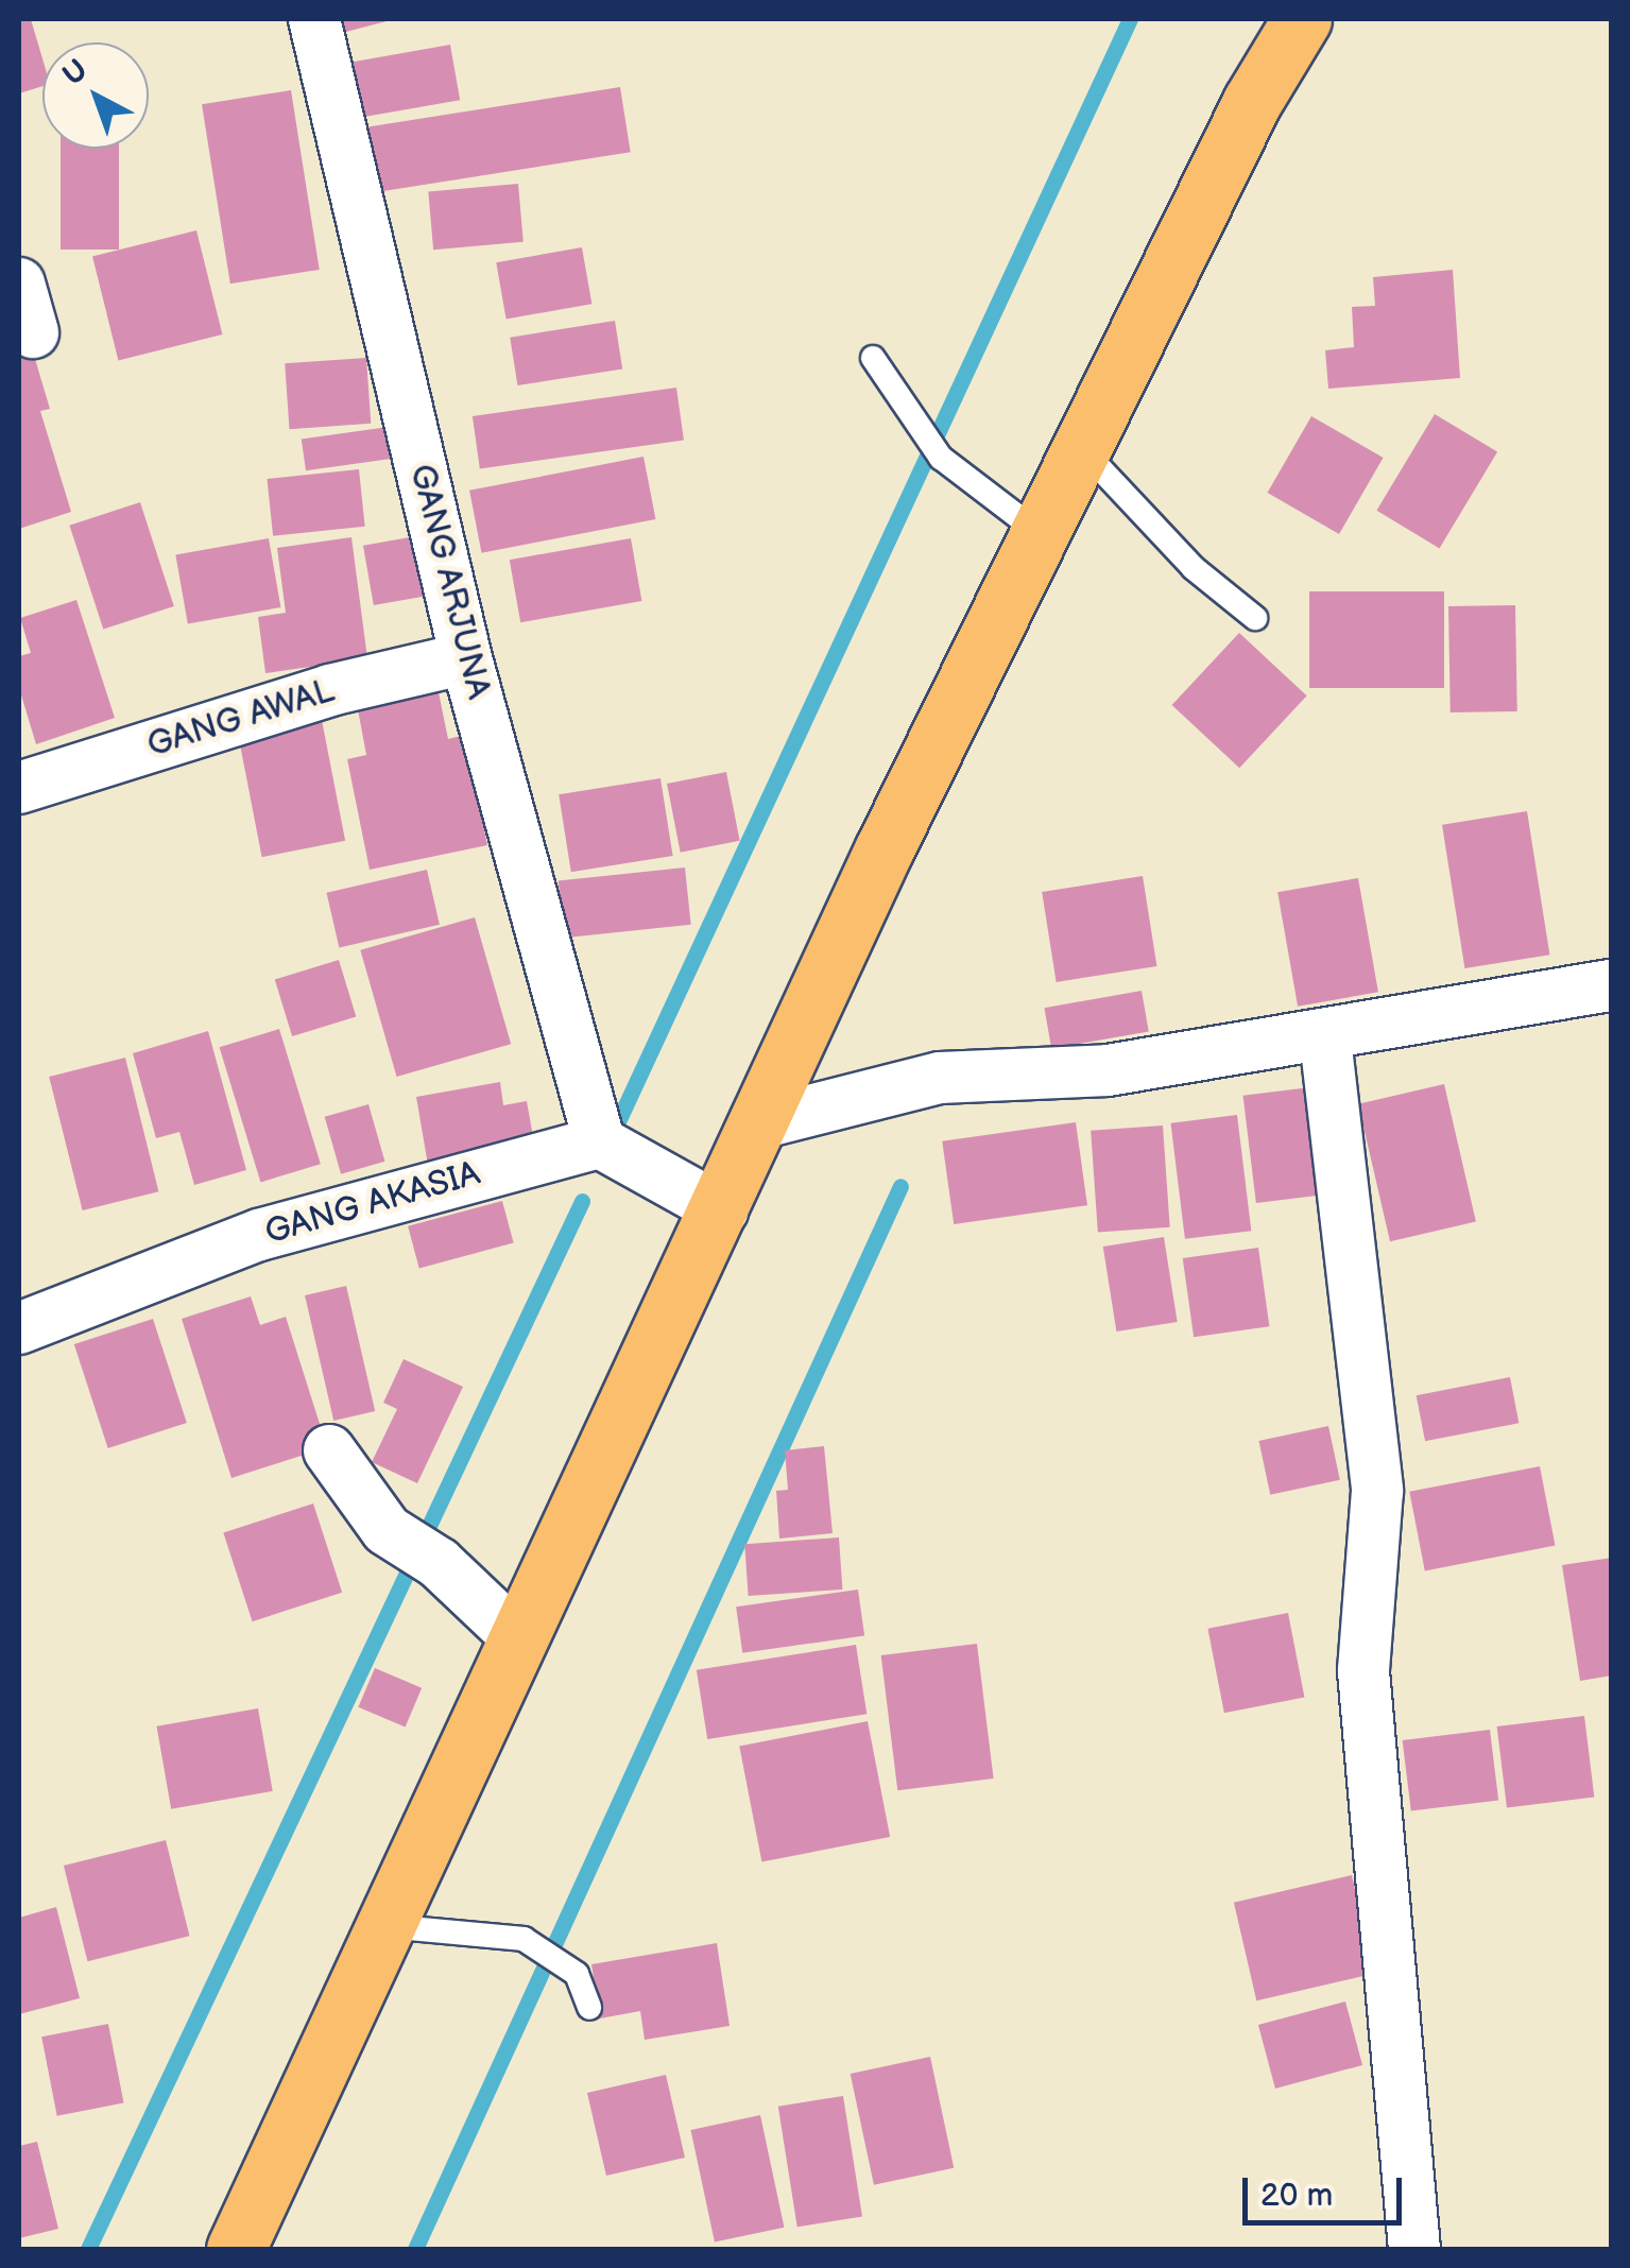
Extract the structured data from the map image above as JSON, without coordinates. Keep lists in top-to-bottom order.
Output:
{
  "streets": {
    "street": ["GANG ARJUNA", "GANG AWAL", "GANG AKASIA"]
  },
  "crossings": [
    ["GANG ARJUNA", "GANG AWAL"],
    ["GANG ARJUNA", "GANG AKASIA"]
  ],
  "scale_bar": "20 m",
  "north": "top left"
}
